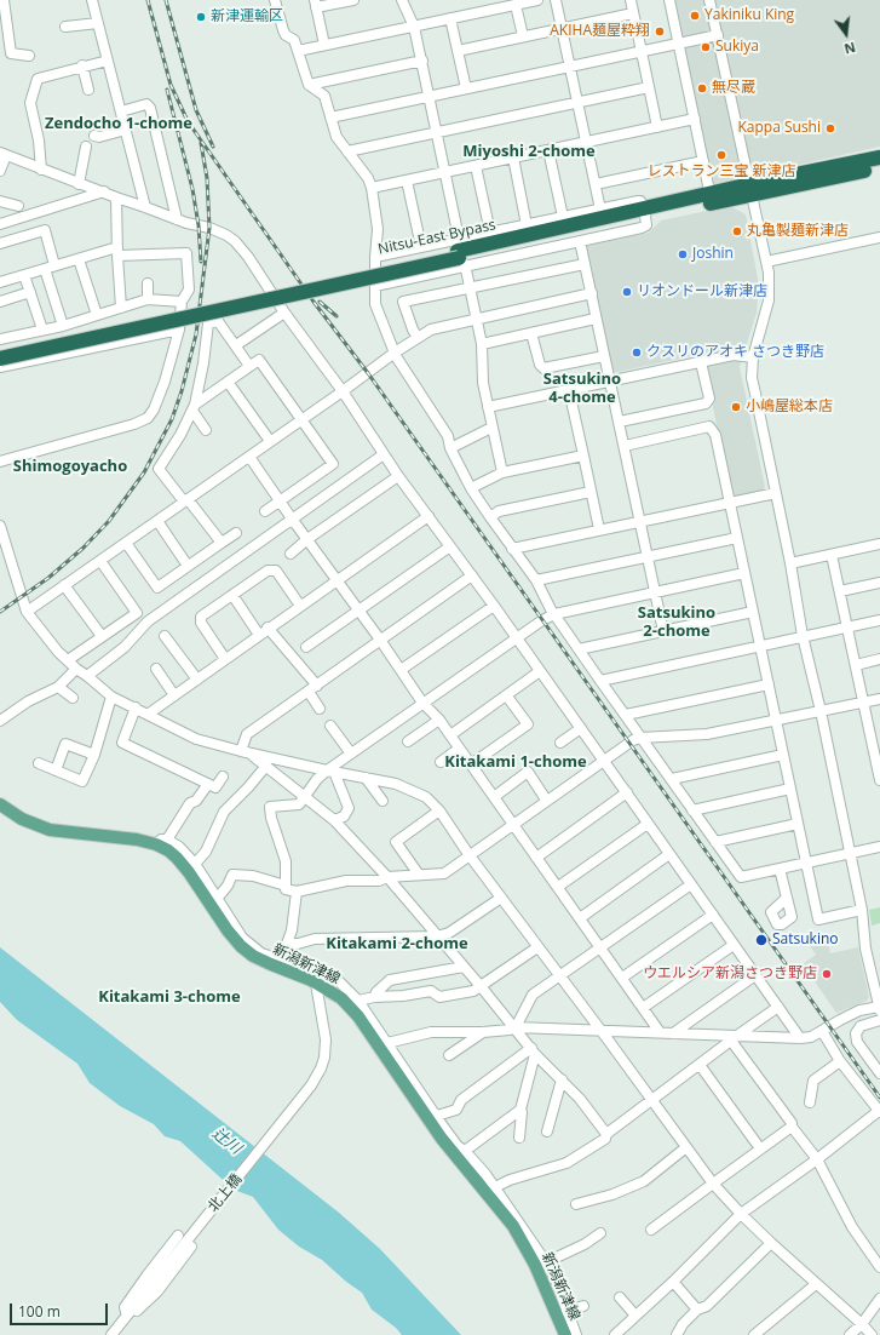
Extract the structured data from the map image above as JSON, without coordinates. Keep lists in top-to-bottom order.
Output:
{
  "streets": {
    "highway": ["Nitsu-East Bypass"],
    "main road": ["新潟新津線"],
    "street": ["北上橋"]
  },
  "crossings": [
    ["新潟新津線", "北上橋"]
  ],
  "districts": [
    "Zendocho 1-chome",
    "Miyoshi 2-chome",
    "Satsukino 4-chome",
    "Shimogoyacho",
    "Satsukino 2-chome",
    "Kitakami 1-chome",
    "Kitakami 2-chome",
    "Kitakami 3-chome"
  ],
  "water": ["辻川"],
  "places": [
    "Yakiniku King",
    "新津運輸区",
    "AKIHA麺屋粋翔",
    "Sukiya",
    "無尽蔵",
    "Kappa Sushi",
    "レストラン三宝 新津店",
    "丸亀製麺新津店",
    "Joshin",
    "リオンドール新津店",
    "クスリのアオキ さつき野店",
    "小嶋屋総本店",
    "Satsukino",
    "ウエルシア新潟さつき野店"
  ],
  "scale_bar": "100 m",
  "north": "bottom"
}
